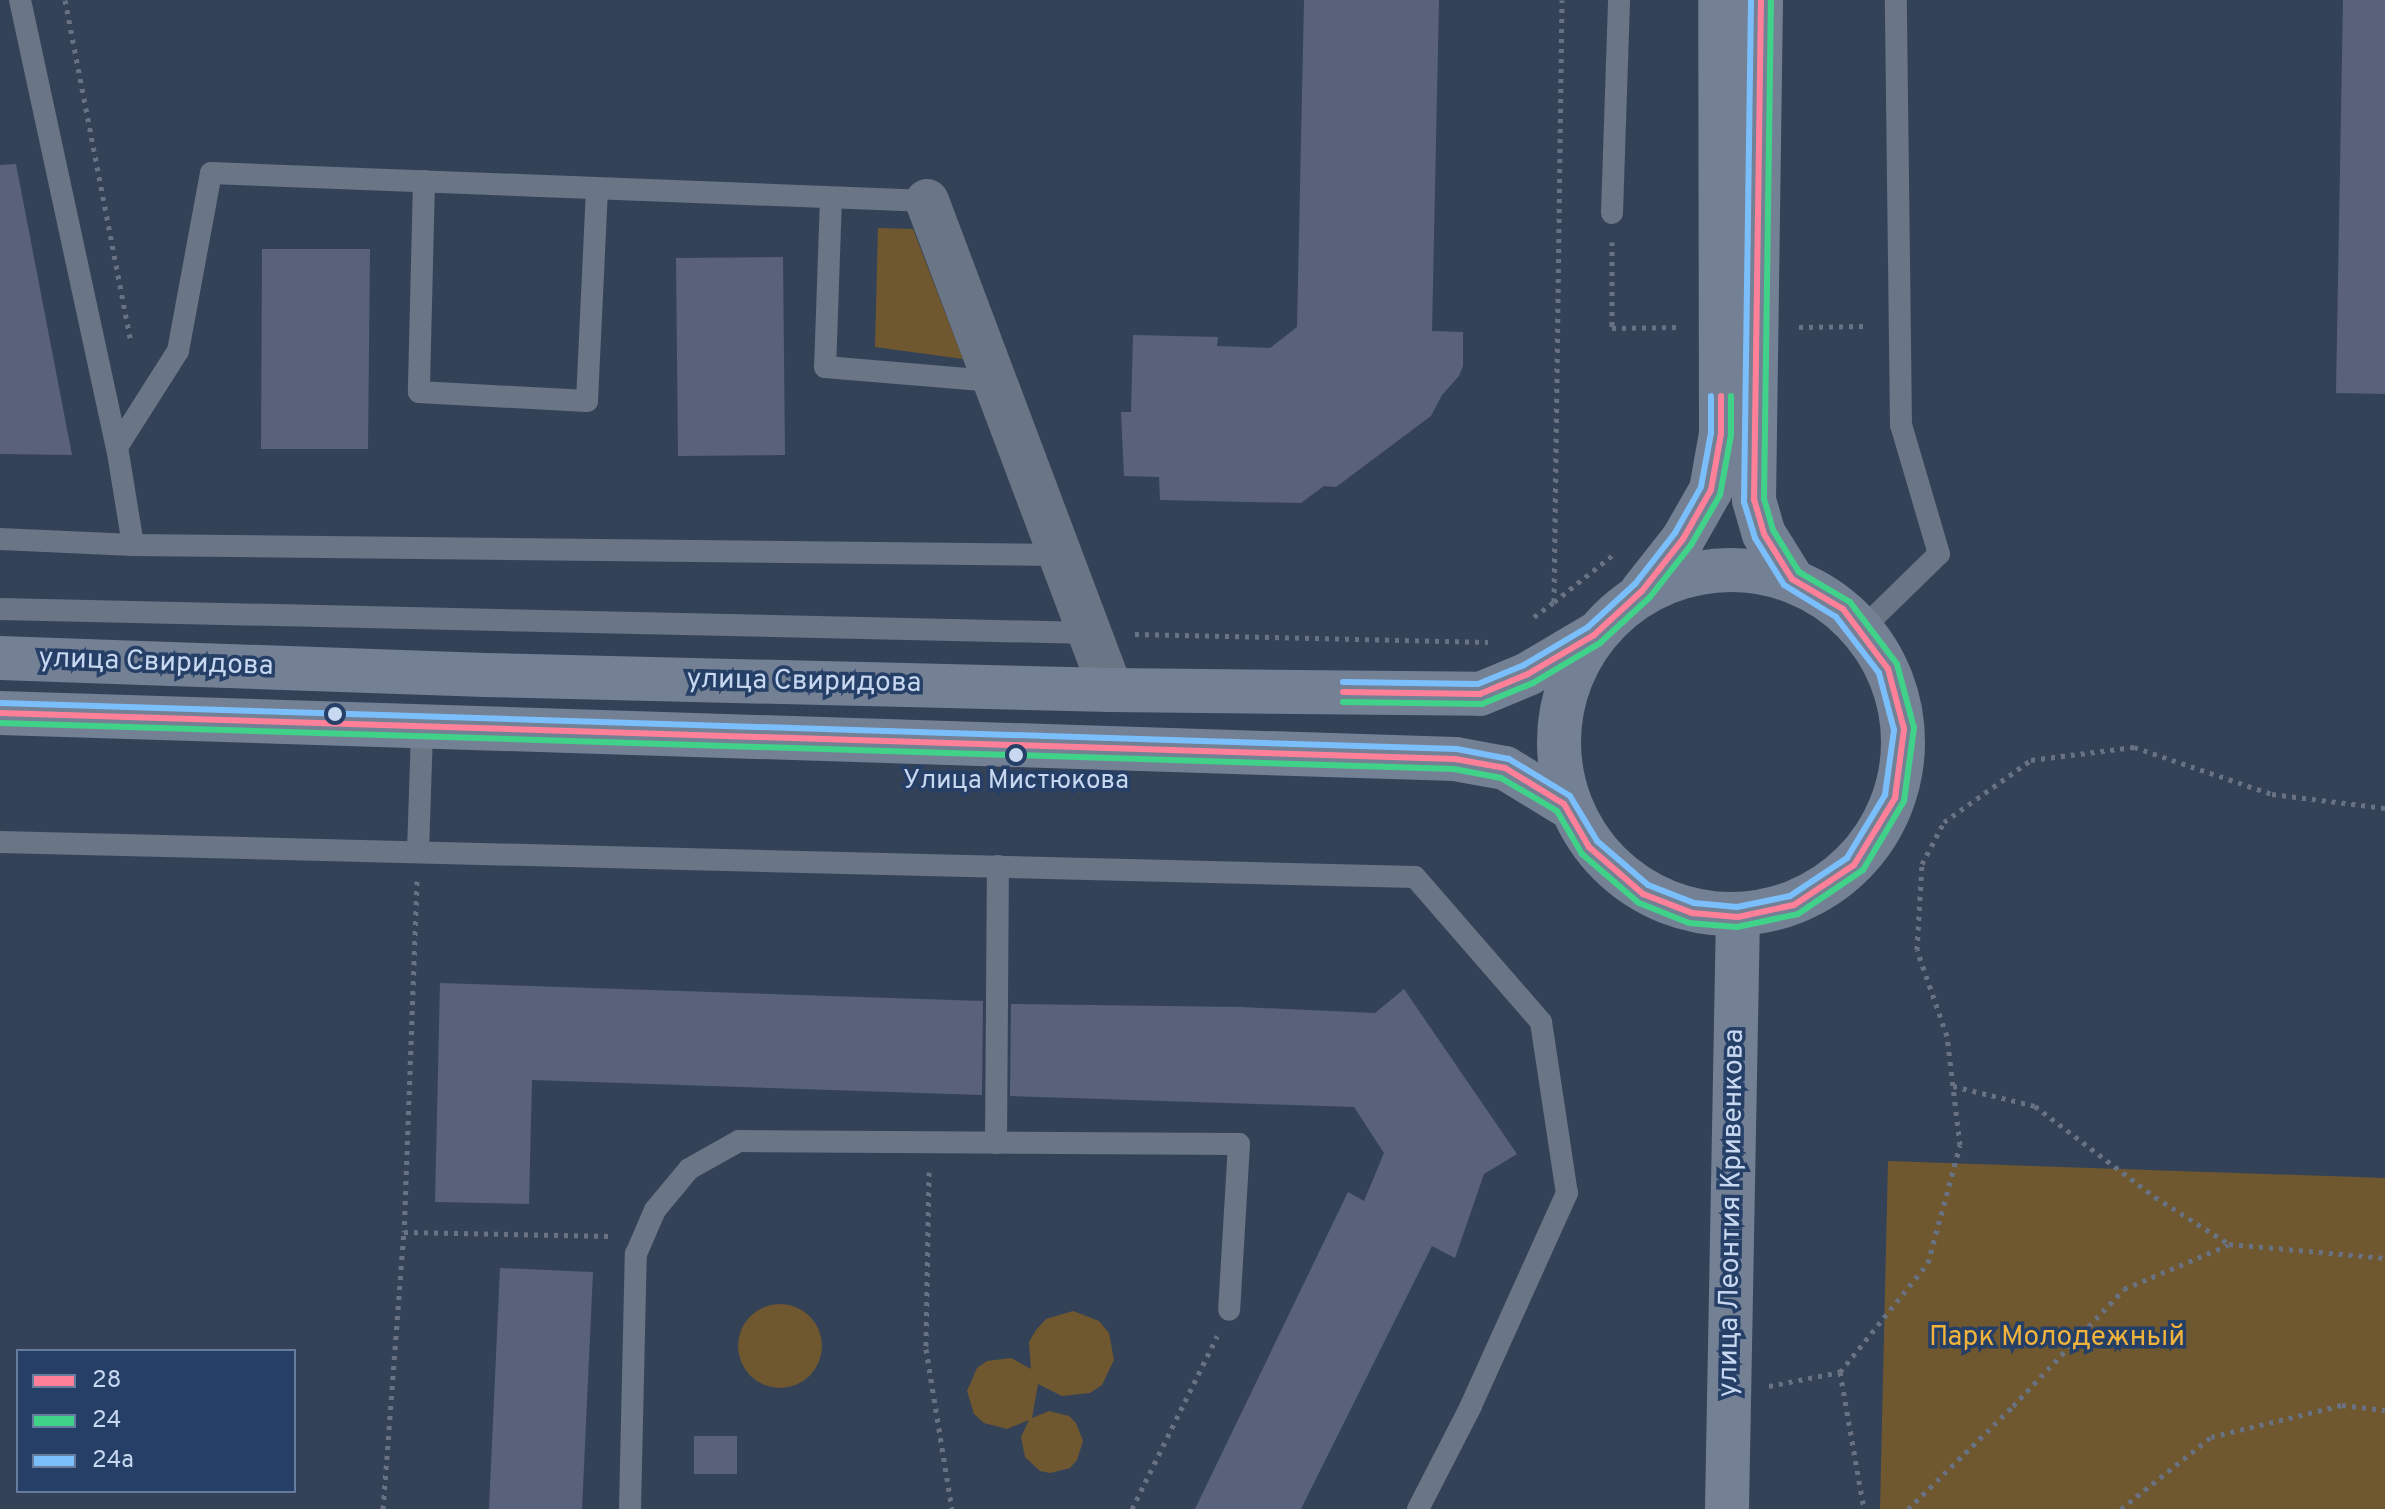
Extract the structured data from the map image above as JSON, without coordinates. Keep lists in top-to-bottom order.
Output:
{
  "streets": {
    "street": ["улица Свиридова", "улица Леонтия Кривенкова"]
  },
  "parks": ["Парк Молодежный"],
  "places": ["Улица Мистюкова"],
  "lines": ["transit line 28", "transit line 24", "transit line 24a"],
  "legend": ["28", "24", "24a"]
}
